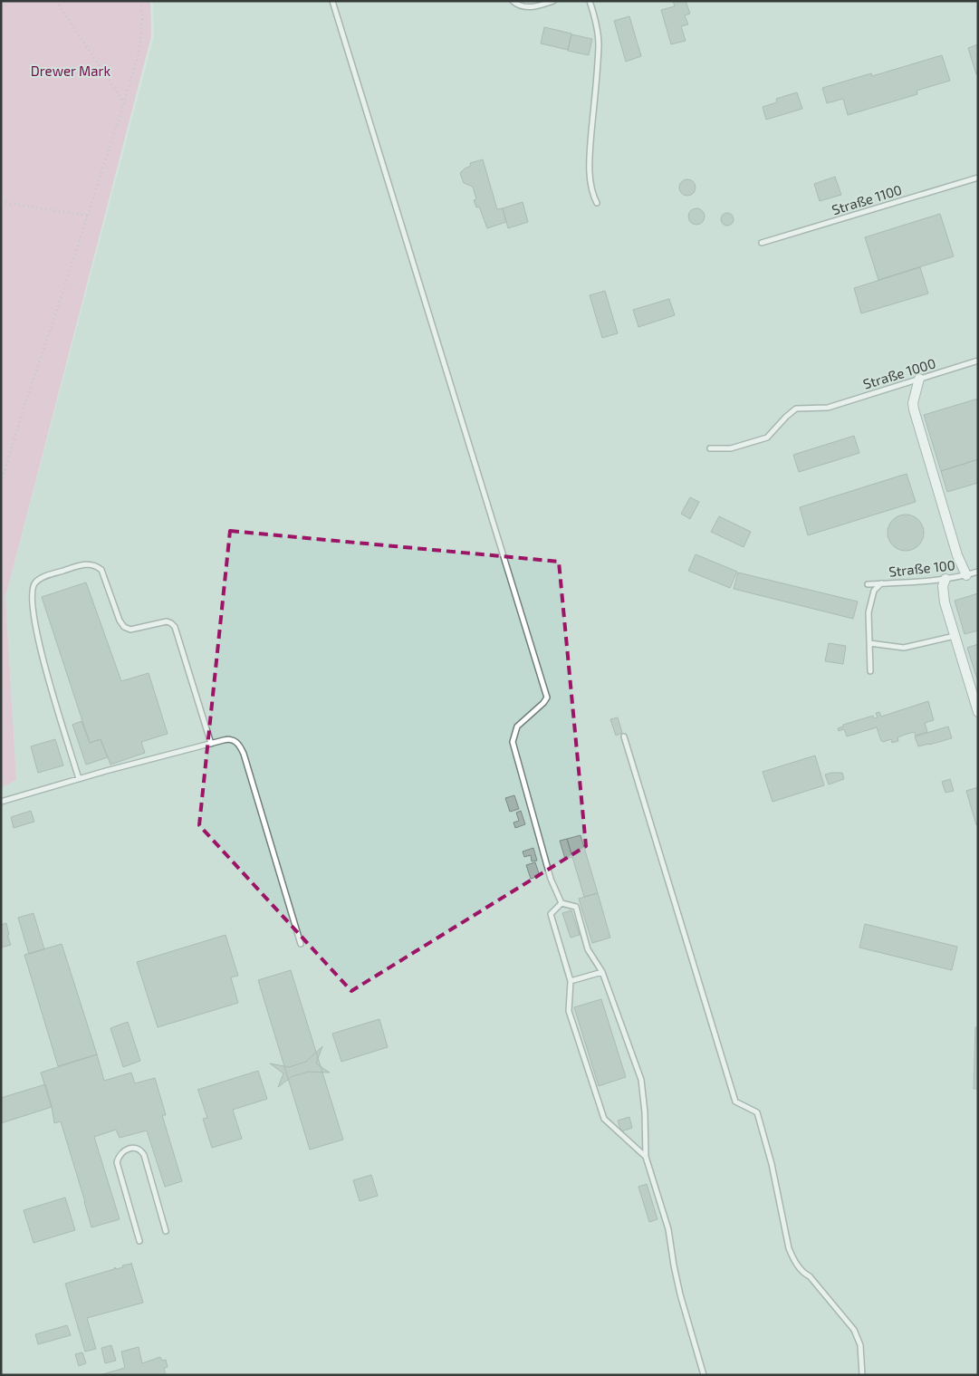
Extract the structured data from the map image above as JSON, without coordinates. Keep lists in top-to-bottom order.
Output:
{
  "streets": {
    "lane": ["Straße 1100", "Straße 1000", "Straße 100"]
  },
  "parks": ["Drewer Mark"]
}
